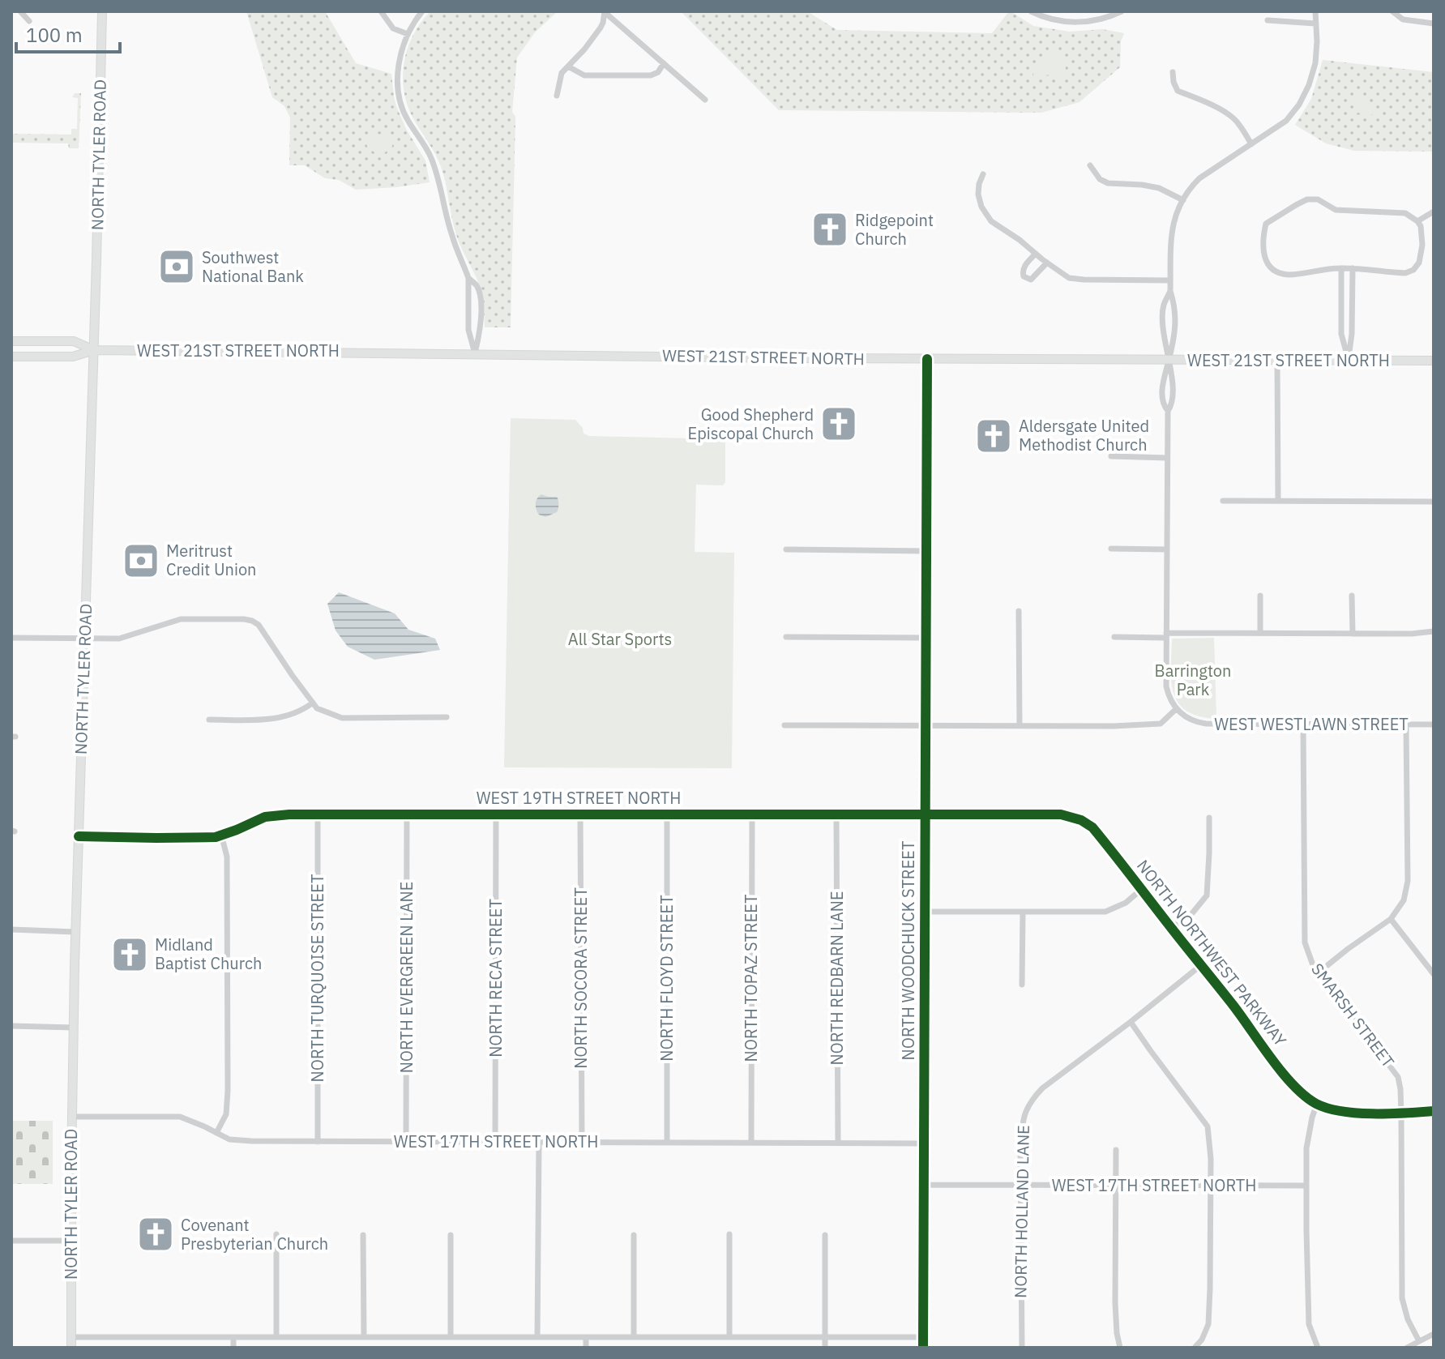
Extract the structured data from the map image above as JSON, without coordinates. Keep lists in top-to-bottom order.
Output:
{
  "streets": {
    "main road": ["NORTH TYLER ROAD", "WEST 21ST STREET NORTH"],
    "street": [
      "WEST WESTLAWN STREET",
      "WEST 19TH STREET NORTH",
      "NORTH WOODCHUCK STREET",
      "NORTH NORTHWEST PARKWAY",
      "NORTH EVERGREEN LANE",
      "NORTH TURQUOISE STREET",
      "NORTH RECA STREET",
      "NORTH SOCORA STREET",
      "NORTH FLOYD STREET",
      "NORTH TOPAZ STREET",
      "NORTH REDBARN LANE",
      "SMARSH STREET",
      "WEST 17TH STREET NORTH",
      "NORTH HOLLAND LANE"
    ]
  },
  "crossings": [
    ["NORTH TYLER ROAD", "WEST 21ST STREET NORTH"],
    ["NORTH TYLER ROAD", "WEST 19TH STREET NORTH"],
    ["NORTH TYLER ROAD", "WEST 17TH STREET NORTH"],
    ["WEST 21ST STREET NORTH", "NORTH WOODCHUCK STREET"],
    ["WEST WESTLAWN STREET", "SMARSH STREET"],
    ["WEST 19TH STREET NORTH", "NORTH WOODCHUCK STREET"],
    ["WEST 19TH STREET NORTH", "NORTH NORTHWEST PARKWAY"],
    ["WEST 19TH STREET NORTH", "NORTH EVERGREEN LANE"],
    ["WEST 19TH STREET NORTH", "NORTH TURQUOISE STREET"],
    ["WEST 19TH STREET NORTH", "NORTH RECA STREET"],
    ["WEST 19TH STREET NORTH", "NORTH SOCORA STREET"],
    ["WEST 19TH STREET NORTH", "NORTH FLOYD STREET"],
    ["WEST 19TH STREET NORTH", "NORTH TOPAZ STREET"],
    ["WEST 19TH STREET NORTH", "NORTH REDBARN LANE"],
    ["NORTH WOODCHUCK STREET", "WEST 17TH STREET NORTH"],
    ["NORTH NORTHWEST PARKWAY", "NORTH HOLLAND LANE"],
    ["NORTH EVERGREEN LANE", "WEST 17TH STREET NORTH"],
    ["NORTH TURQUOISE STREET", "WEST 17TH STREET NORTH"],
    ["NORTH RECA STREET", "WEST 17TH STREET NORTH"],
    ["NORTH SOCORA STREET", "WEST 17TH STREET NORTH"],
    ["NORTH FLOYD STREET", "WEST 17TH STREET NORTH"],
    ["NORTH TOPAZ STREET", "WEST 17TH STREET NORTH"],
    ["NORTH REDBARN LANE", "WEST 17TH STREET NORTH"],
    ["WEST 17TH STREET NORTH", "NORTH HOLLAND LANE"]
  ],
  "parks": ["All Star Sports", "Barrington Park"],
  "places": {
    "church": [
      "Ridgepoint Church",
      "Good Shepherd Episcopal Church",
      "Aldersgate United Methodist Church",
      "Midland Baptist Church",
      "Covenant Presbyterian Church"
    ],
    "bank": ["Southwest National Bank", "Meritrust Credit Union"]
  },
  "scale_bar": "100 m"
}
